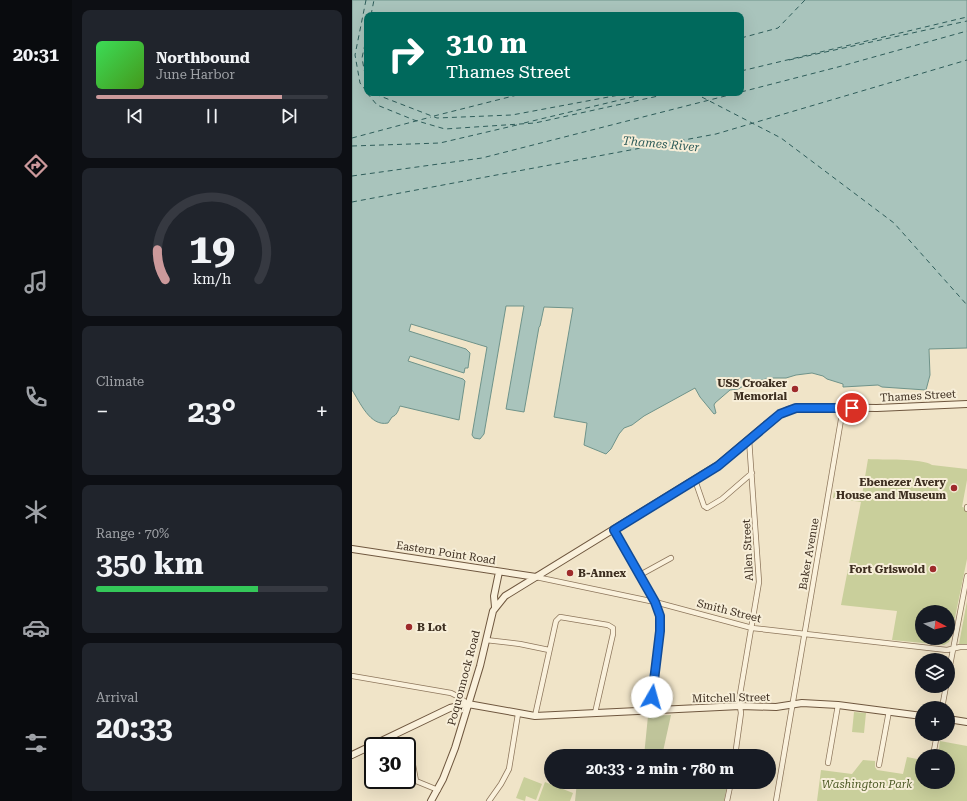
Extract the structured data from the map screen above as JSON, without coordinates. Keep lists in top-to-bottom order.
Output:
{
  "streets": {
    "main road": [
      "Thames Street",
      "Eastern Point Road",
      "Poquonnock Road",
      "Mitchell Street"
    ],
    "street": ["Allen Street", "Baker Avenue", "Smith Street"]
  },
  "crossings": [
    ["Thames Street", "Allen Street"],
    ["Thames Street", "Eastern Point Road"],
    ["Thames Street", "Baker Avenue"],
    ["Thames Street", "Smith Street"],
    ["Allen Street", "Smith Street"],
    ["Allen Street", "Mitchell Street"],
    ["Eastern Point Road", "Smith Street"],
    ["Eastern Point Road", "Poquonnock Road"],
    ["Baker Avenue", "Smith Street"],
    ["Baker Avenue", "Mitchell Street"],
    ["Poquonnock Road", "Mitchell Street"]
  ],
  "water": ["Thames River"],
  "parks": ["Washington Park"],
  "places": [
    "USS Croaker Memorial",
    "Ebenezer Avery House and Museum",
    "Fort Griswold",
    "B-Annex",
    "B Lot"
  ],
  "north": "right",
  "page": {
    "tabs": "20:31",
    "turn": ["310 m", "Thames Street"],
    "song": ["Northbound", "June Harbor"],
    "tile": [
      "Climate",
      ["Range · 70%", "350 km"],
      ["Arrival", "20:33"]
    ],
    "heat": ["−", "23°", "+"],
    "map_buttons": ["+", "−"],
    "limit": "30",
    "trip": "20:33 · 2 min · 780 m",
    "gauge": ["19", "km/h"]
  }
}
